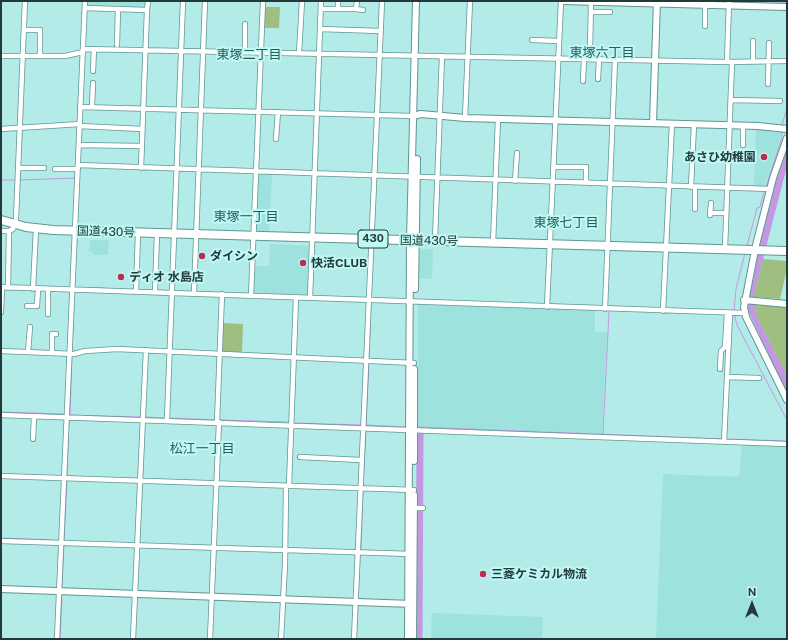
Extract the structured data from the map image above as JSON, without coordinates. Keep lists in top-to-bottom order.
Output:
{
  "streets": {
    "highway": ["国道430号", "430"]
  },
  "districts": [
    "東塚六丁目",
    "東塚二丁目",
    "東塚一丁目",
    "東塚七丁目",
    "松江一丁目"
  ],
  "places": [
    "あさひ幼稚園",
    "ダイシン",
    "快活CLUB",
    "ディオ 水島店",
    "三菱ケミカル物流"
  ],
  "north": "top"
}
